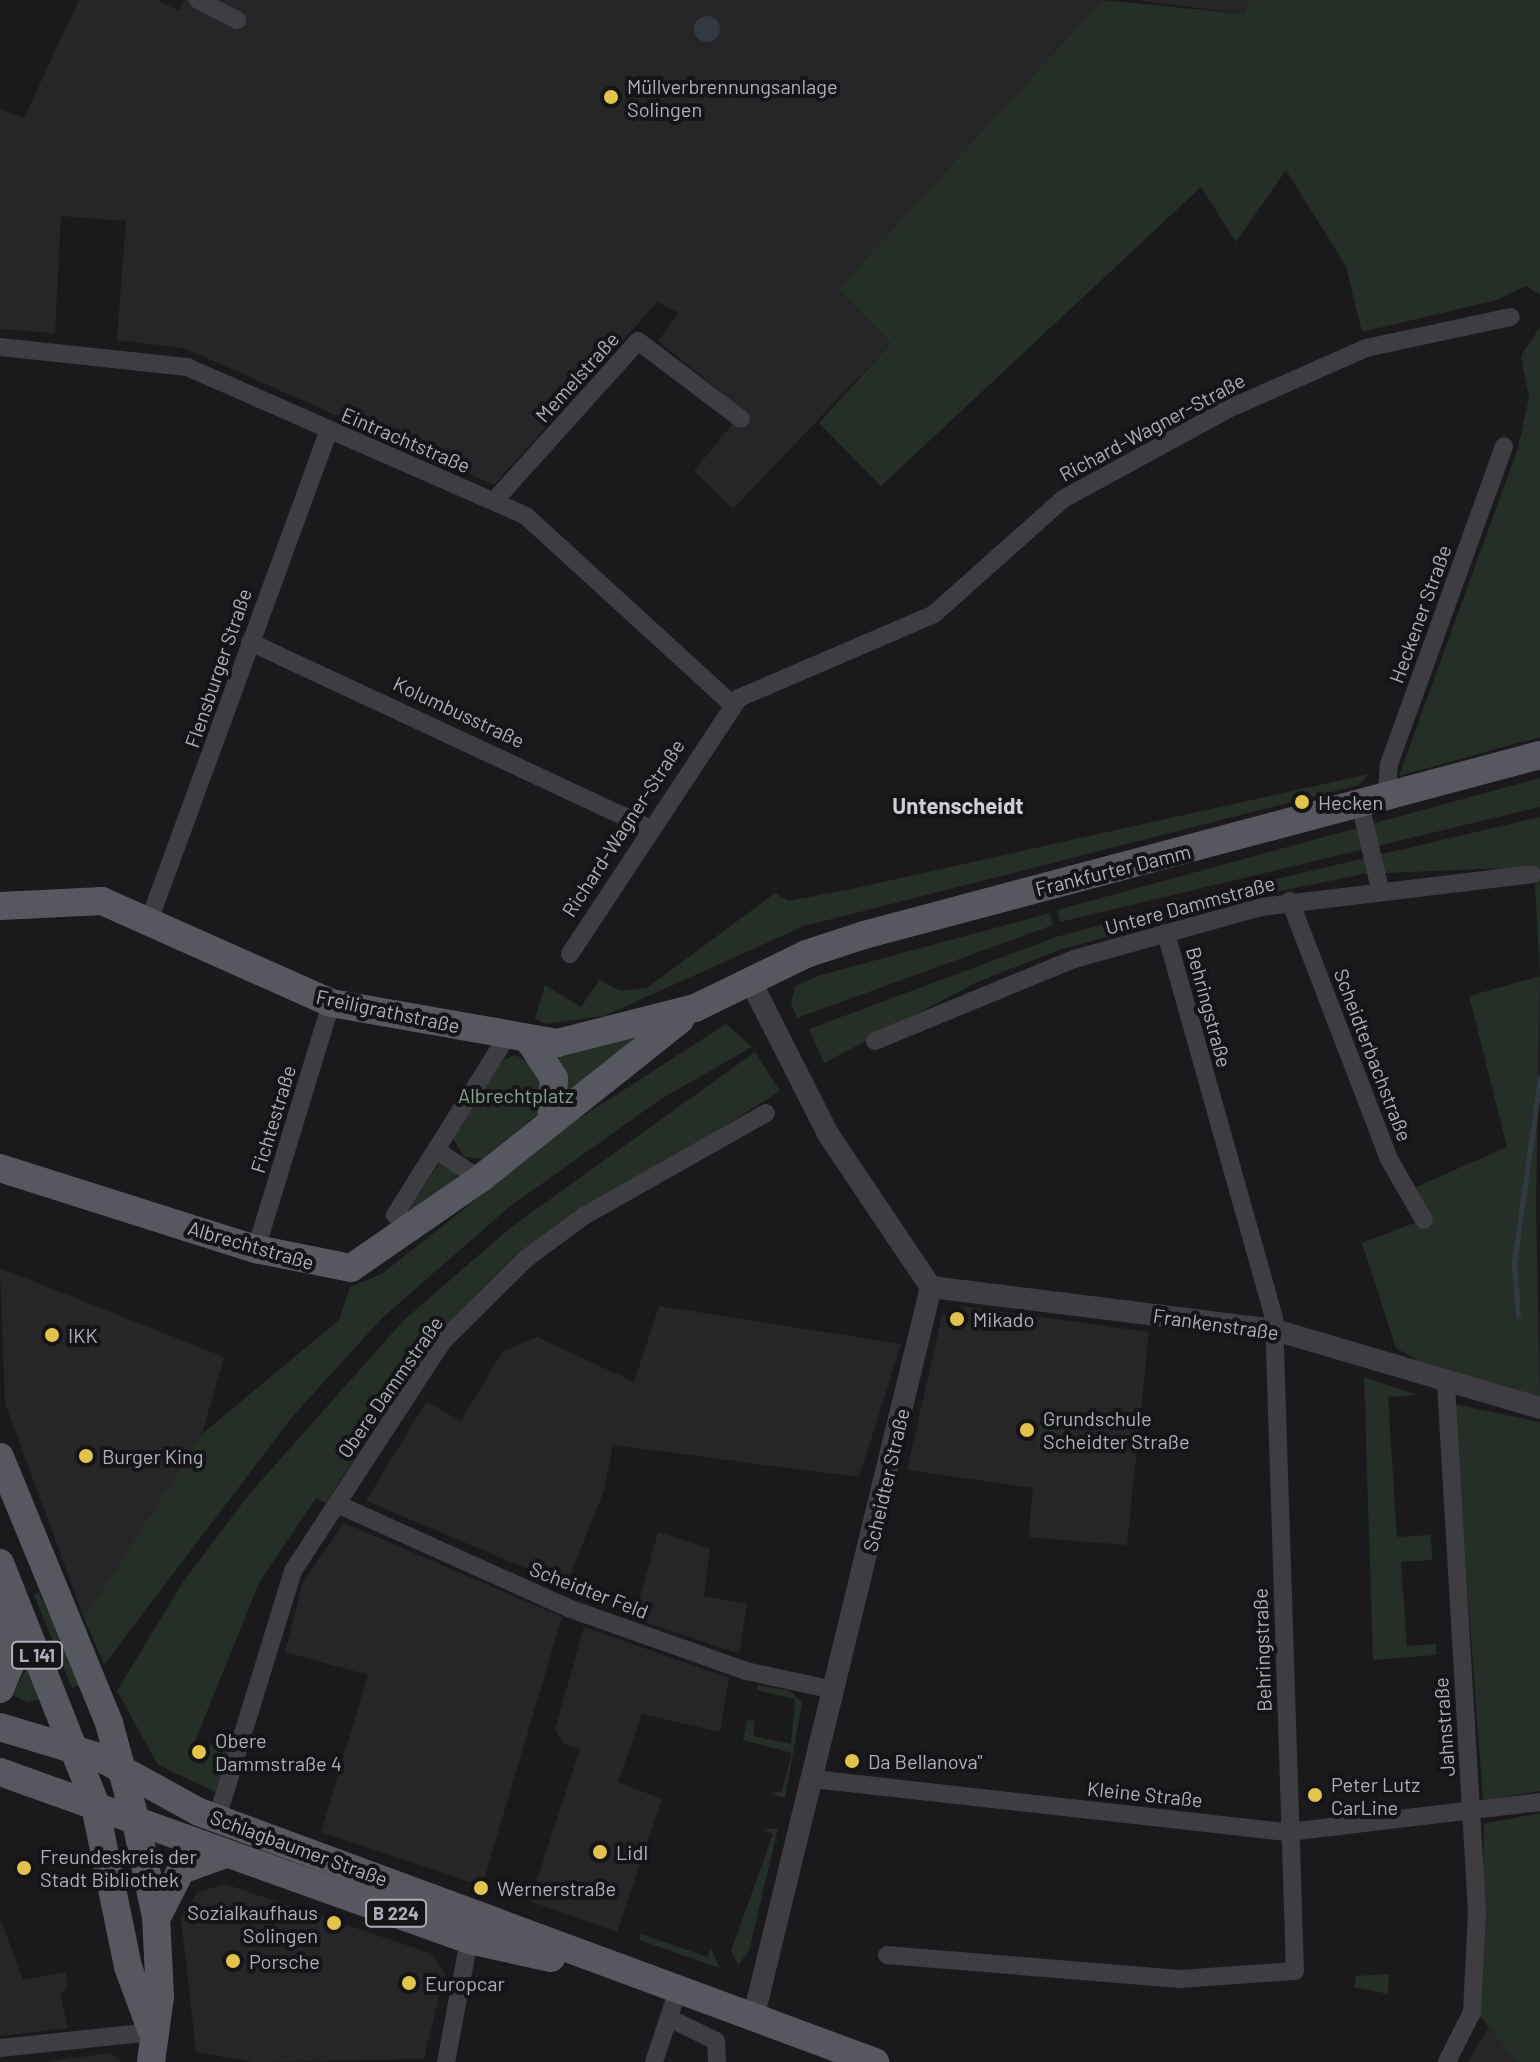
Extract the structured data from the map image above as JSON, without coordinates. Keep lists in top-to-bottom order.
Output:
{
  "streets": {
    "main road": [
      "Frankfurter Damm",
      "Freiligrathstraße",
      "Albrechtstraße",
      "L 141",
      "Schlagbaumer Straße",
      "B 224"
    ],
    "street": [
      "Memelstraße",
      "Richard-Wagner-Straße",
      "Eintrachtstraße",
      "Heckener Straße",
      "Flensburger Straße",
      "Kolumbusstraße",
      "Untere Dammstraße",
      "Behringstraße",
      "Scheidterbachstraße",
      "Fichtestraße",
      "Frankenstraße",
      "Obere Dammstraße",
      "Scheidter Straße",
      "Scheidter Feld",
      "Jahnstraße",
      "Kleine Straße"
    ]
  },
  "crossings": [
    ["Memelstraße", "Eintrachtstraße"],
    ["Richard-Wagner-Straße", "Eintrachtstraße"],
    ["Richard-Wagner-Straße", "Kolumbusstraße"],
    ["Eintrachtstraße", "Flensburger Straße"],
    ["Heckener Straße", "Frankfurter Damm"],
    ["Heckener Straße", "Untere Dammstraße"],
    ["Flensburger Straße", "Kolumbusstraße"],
    ["Flensburger Straße", "Freiligrathstraße"],
    ["Frankfurter Damm", "Freiligrathstraße"],
    ["Frankfurter Damm", "Albrechtstraße"],
    ["Untere Dammstraße", "Behringstraße"],
    ["Untere Dammstraße", "Scheidterbachstraße"],
    ["Behringstraße", "Frankenstraße"],
    ["Behringstraße", "Kleine Straße"],
    ["Freiligrathstraße", "Fichtestraße"],
    ["Freiligrathstraße", "Albrechtstraße"],
    ["Fichtestraße", "Albrechtstraße"],
    ["Frankenstraße", "Scheidter Straße"],
    ["Frankenstraße", "Jahnstraße"],
    ["Obere Dammstraße", "Scheidter Feld"],
    ["Obere Dammstraße", "Schlagbaumer Straße"],
    ["Scheidter Straße", "Scheidter Feld"],
    ["Scheidter Straße", "Kleine Straße"],
    ["Scheidter Straße", "Schlagbaumer Straße"],
    ["L 141", "Schlagbaumer Straße"],
    ["L 141", "B 224"],
    ["Jahnstraße", "Kleine Straße"],
    ["Schlagbaumer Straße", "B 224"]
  ],
  "districts": ["Untenscheidt"],
  "parks": ["Albrechtplatz"],
  "places": [
    "Müllverbrennungsanlage Solingen",
    "Hecken",
    "Mikado",
    "IKK",
    "Grundschule Scheidter Straße",
    "Burger King",
    "Obere Dammstraße 4",
    "Da Bellanova\"",
    "Peter Lutz CarLine",
    "Lidl",
    "Freundeskreis der Stadt Bibliothek",
    "Wernerstraße",
    "Sozialkaufhaus Solingen",
    "Porsche",
    "Europcar"
  ]
}
